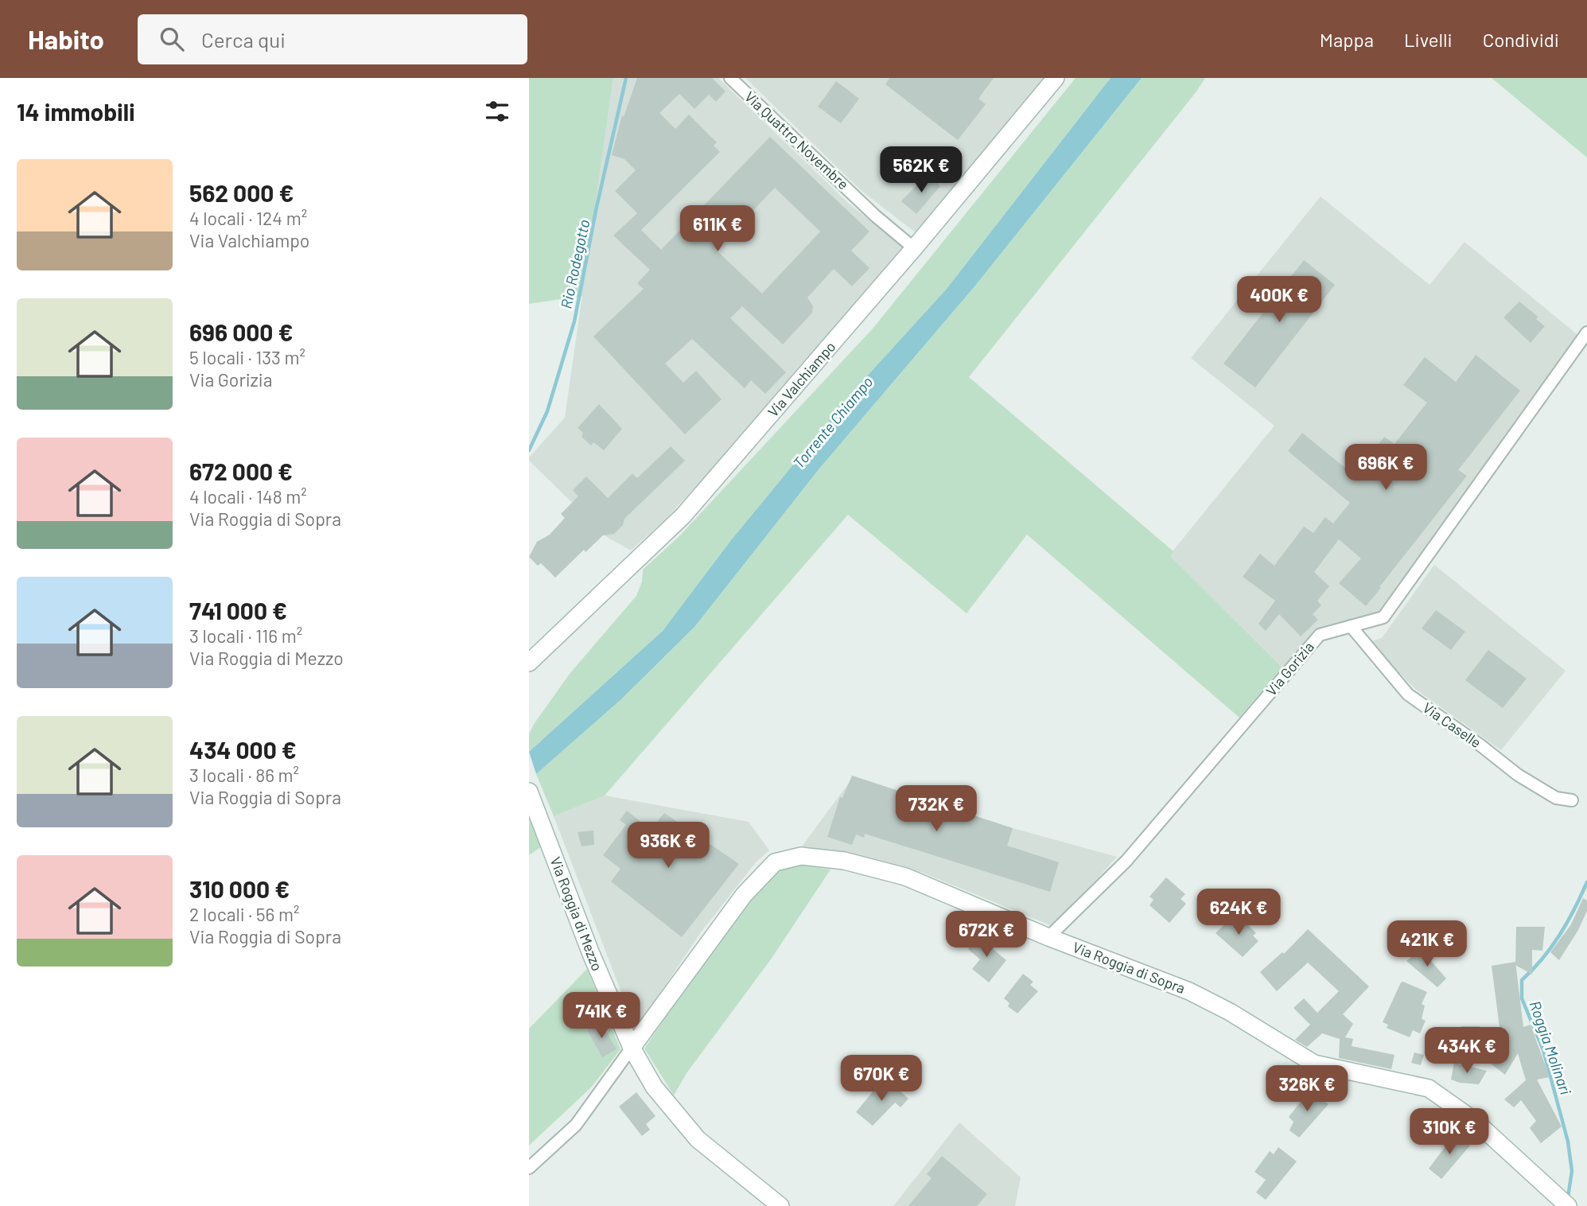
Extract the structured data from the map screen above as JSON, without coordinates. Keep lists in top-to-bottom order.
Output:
{
  "streets": {
    "street": [
      "Via Quattro Novembre",
      "Via Valchiampo",
      "Via Gorizia",
      "Via Caselle",
      "Via Roggia di Mezzo",
      "Via Roggia di Sopra"
    ]
  },
  "crossings": [
    ["Via Quattro Novembre", "Via Valchiampo"],
    ["Via Gorizia", "Via Caselle"],
    ["Via Gorizia", "Via Roggia di Sopra"],
    ["Via Roggia di Mezzo", "Via Roggia di Sopra"]
  ],
  "water": ["Rio Rodegotto", "Torrente Chiampo", "Roggia Molinari"],
  "page": {
    "header": "Habito",
    "search": "Cerca qui",
    "nav": ["Mappa", "Livelli", "Condividi"],
    "heading": "14 immobili",
    "list": [
      {
        "name": "562 000 €",
        "note": "4 locali · 124 m² · Via Valchiampo"
      },
      {
        "name": "696 000 €",
        "note": "5 locali · 133 m² · Via Gorizia"
      },
      {
        "name": "672 000 €",
        "note": "4 locali · 148 m² · Via Roggia di Sopra"
      },
      {
        "name": "741 000 €",
        "note": "3 locali · 116 m² · Via Roggia di Mezzo"
      },
      {
        "name": "434 000 €",
        "note": "3 locali · 86 m² · Via Roggia di Sopra"
      },
      {
        "name": "310 000 €",
        "note": "2 locali · 56 m² · Via Roggia di Sopra"
      }
    ],
    "price": [
      "562K €",
      "611K €",
      "400K €",
      "696K €",
      "732K €",
      "936K €",
      "624K €",
      "672K €",
      "421K €",
      "741K €",
      "434K €",
      "670K €",
      "326K €",
      "310K €"
    ]
  }
}
